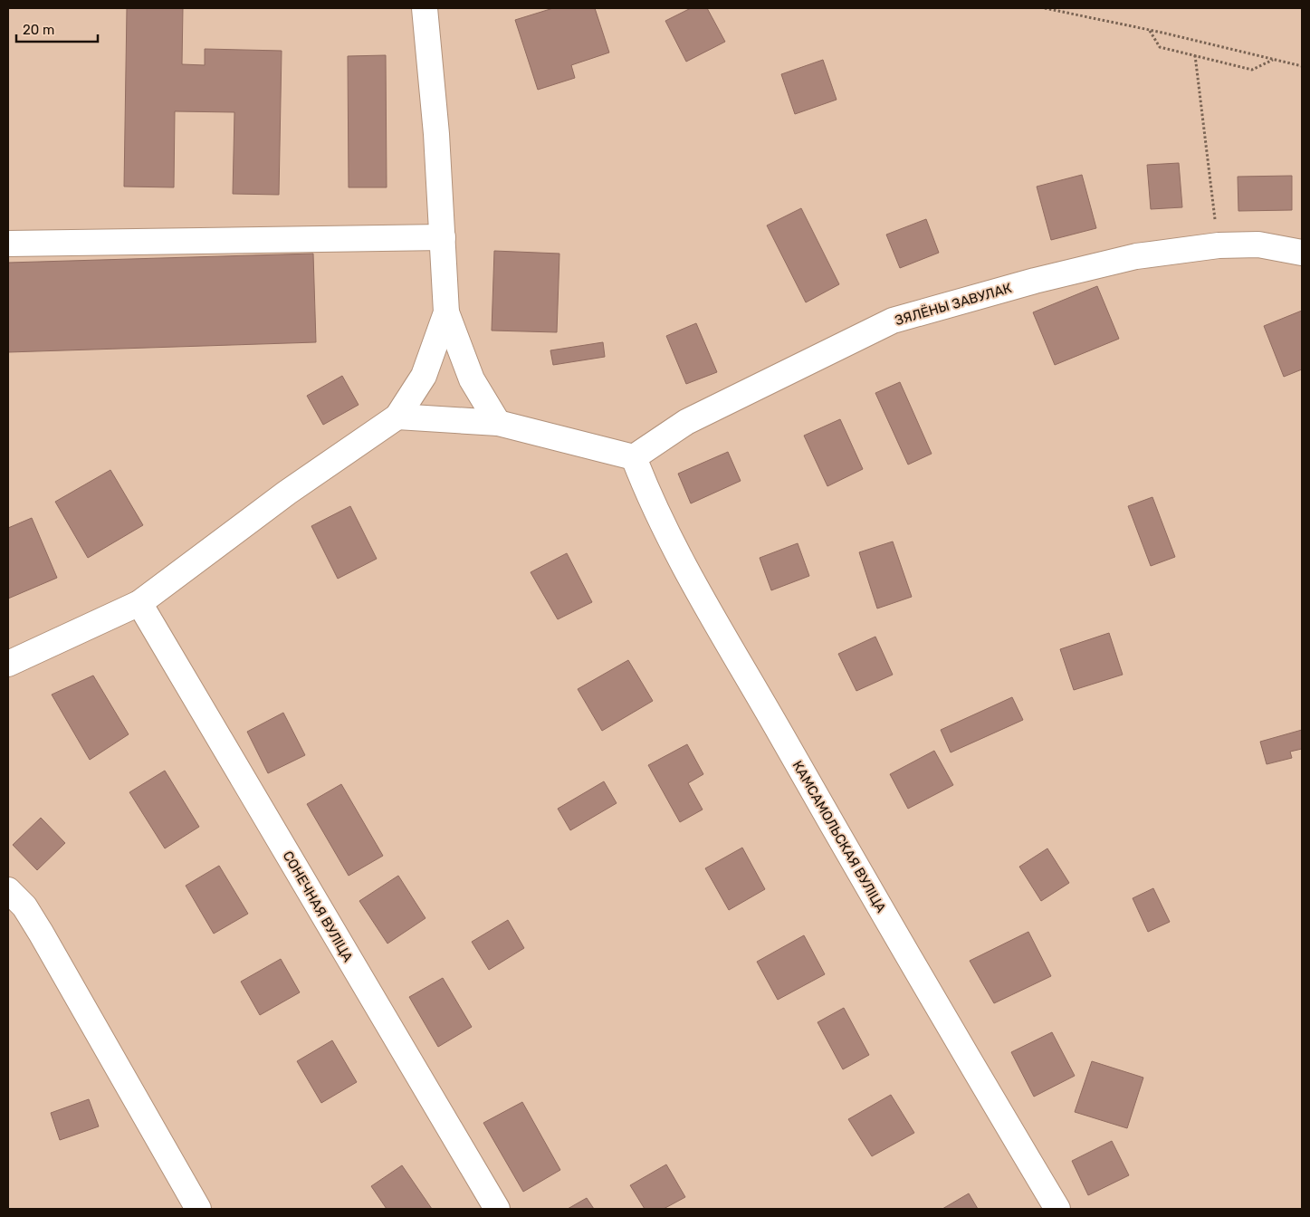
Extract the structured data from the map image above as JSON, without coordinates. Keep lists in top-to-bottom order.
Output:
{
  "streets": {
    "street": ["ЗЯЛЁНЫ ЗАВУЛАК", "КАМСАМОЛЬСКАЯ ВУЛІЦА", "СОНЕЧНАЯ ВУЛІЦА"]
  },
  "crossings": [
    ["ЗЯЛЁНЫ ЗАВУЛАК", "КАМСАМОЛЬСКАЯ ВУЛІЦА"]
  ],
  "scale_bar": "20 m"
}
